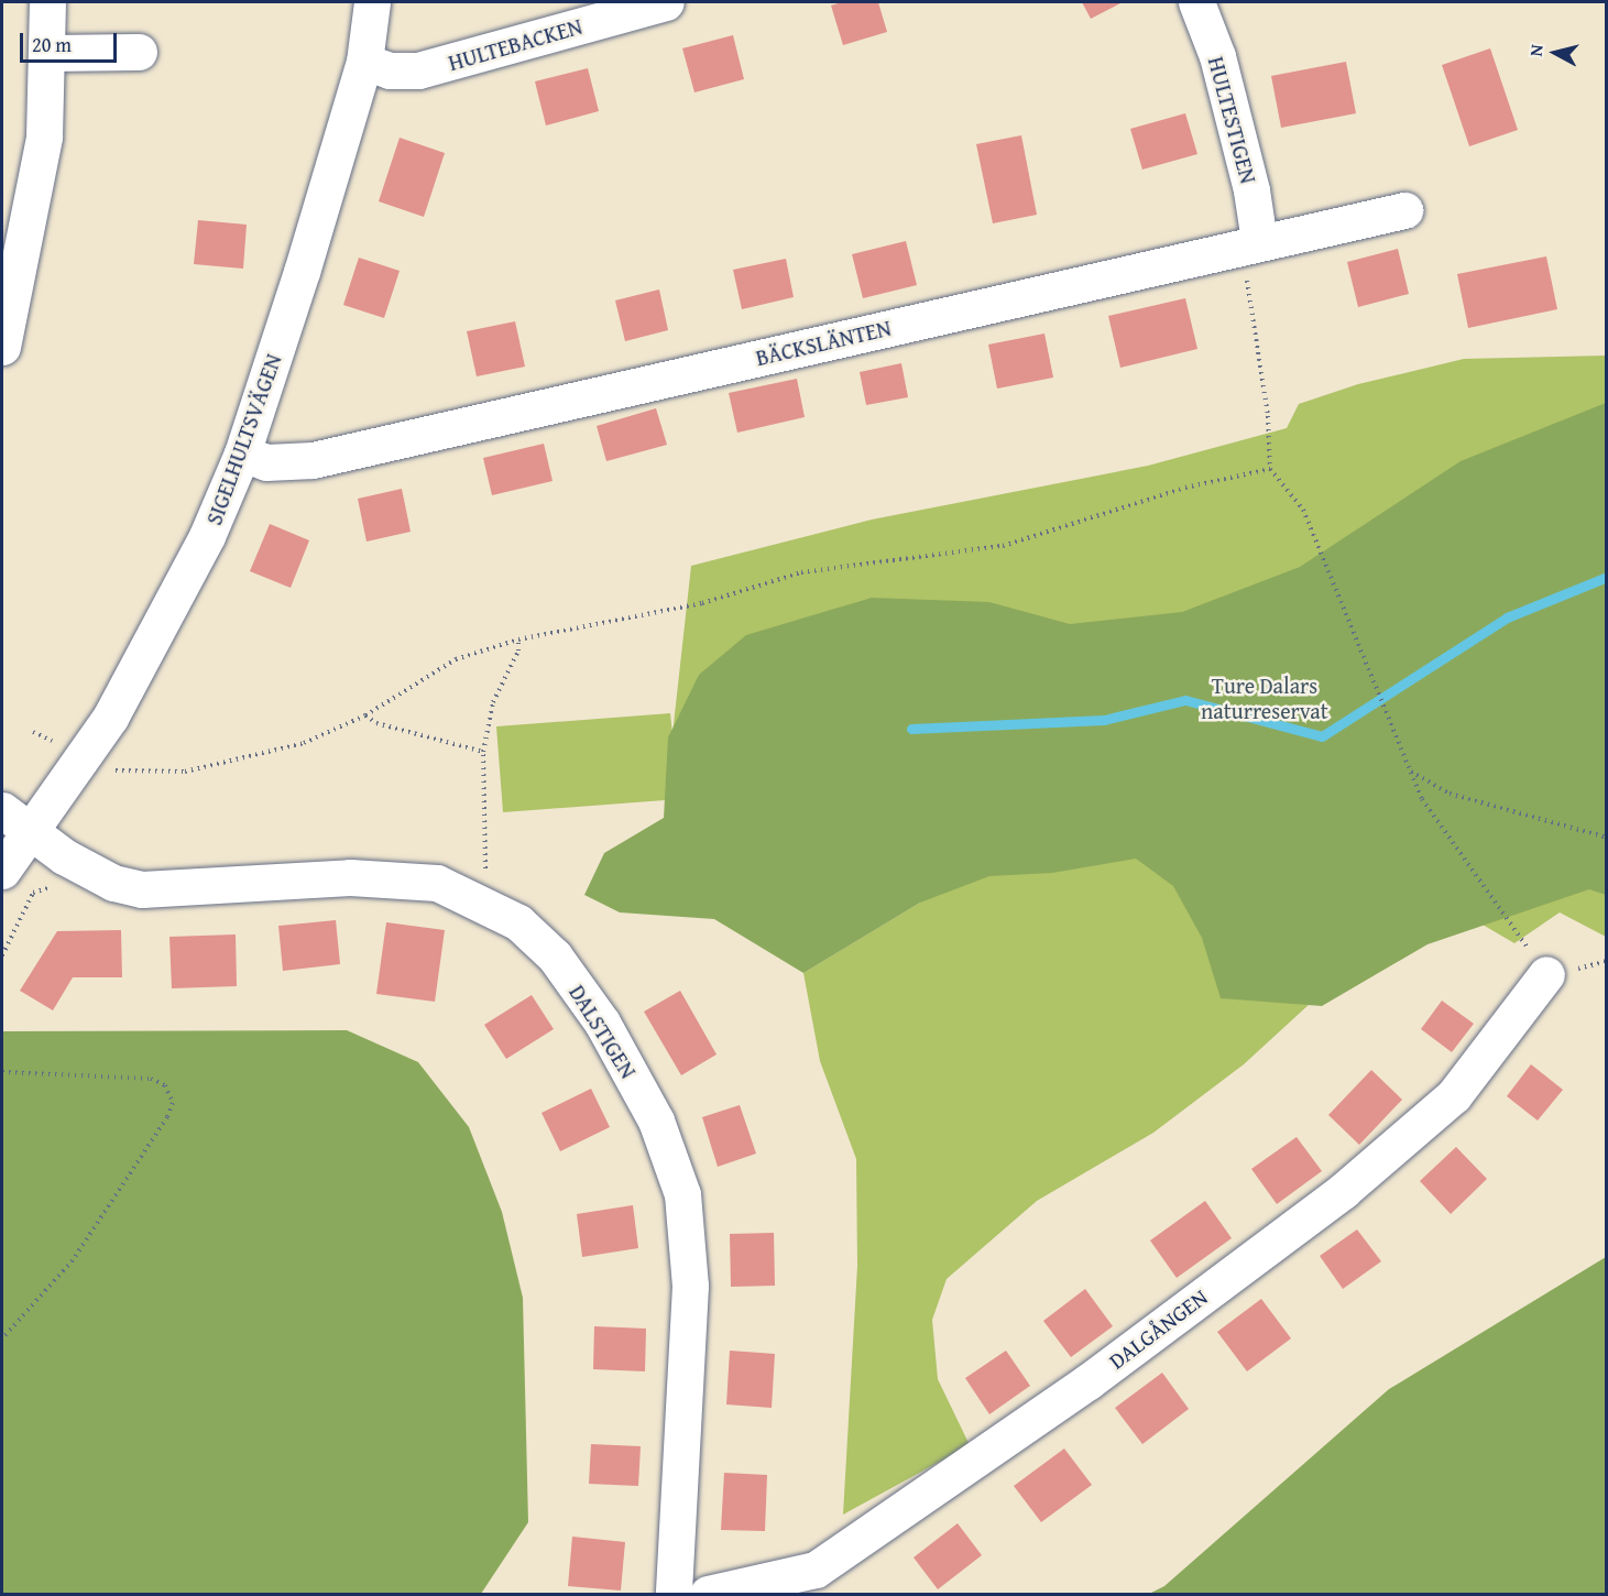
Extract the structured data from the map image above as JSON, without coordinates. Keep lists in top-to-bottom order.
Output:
{
  "streets": {
    "street": [
      "HULTEBACKEN",
      "HULTESTIGEN",
      "BÄCKSLÄNTEN",
      "SIGELHULTSVÄGEN",
      "DALSTIGEN",
      "DALGÅNGEN"
    ]
  },
  "crossings": [
    ["HULTEBACKEN", "SIGELHULTSVÄGEN"],
    ["HULTESTIGEN", "BÄCKSLÄNTEN"],
    ["BÄCKSLÄNTEN", "SIGELHULTSVÄGEN"],
    ["SIGELHULTSVÄGEN", "DALSTIGEN"]
  ],
  "parks": ["Ture Dalars naturreservat"],
  "scale_bar": "20 m",
  "north": "left"
}
